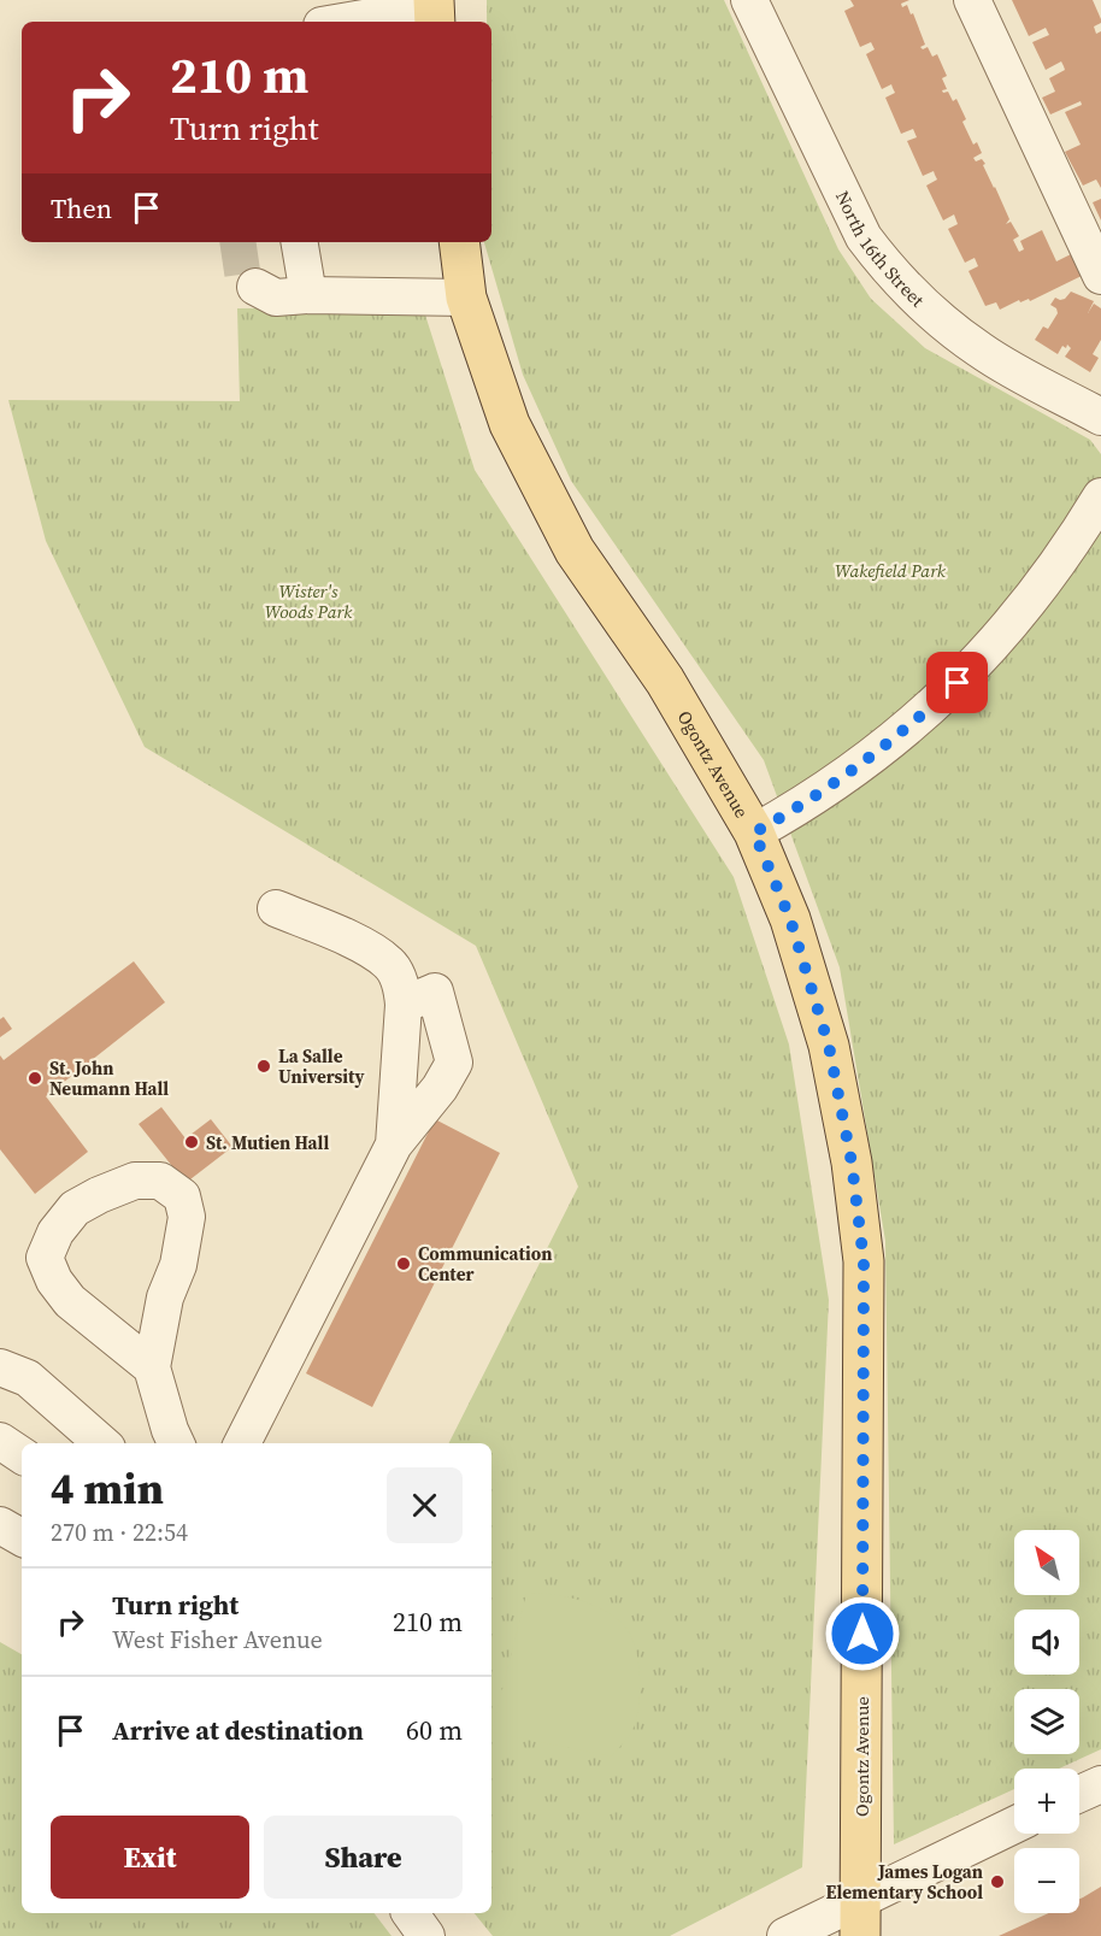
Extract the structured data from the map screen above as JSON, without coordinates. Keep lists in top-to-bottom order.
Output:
{
  "streets": {
    "main road": ["Ogontz Avenue"],
    "street": ["North 16th Street"]
  },
  "parks": ["Wakefield Park", "Wister's Woods Park"],
  "places": [
    "La Salle University",
    "St. John Neumann Hall",
    "St. Mutien Hall",
    "Communication Center",
    "James Logan Elementary School"
  ],
  "north": "top left",
  "page": {
    "turn": ["210 m", "Turn right"],
    "then": "Then",
    "heading": ["4 min", "270 m · 22:54"],
    "map_buttons": ["+", "−"],
    "list": [
      {
        "name": "Turn right",
        "note": "West Fisher Avenue",
        "value": "210 m"
      },
      {
        "name": "Arrive at destination",
        "value": "60 m"
      }
    ],
    "buttons": ["Exit", "Share"]
  }
}
